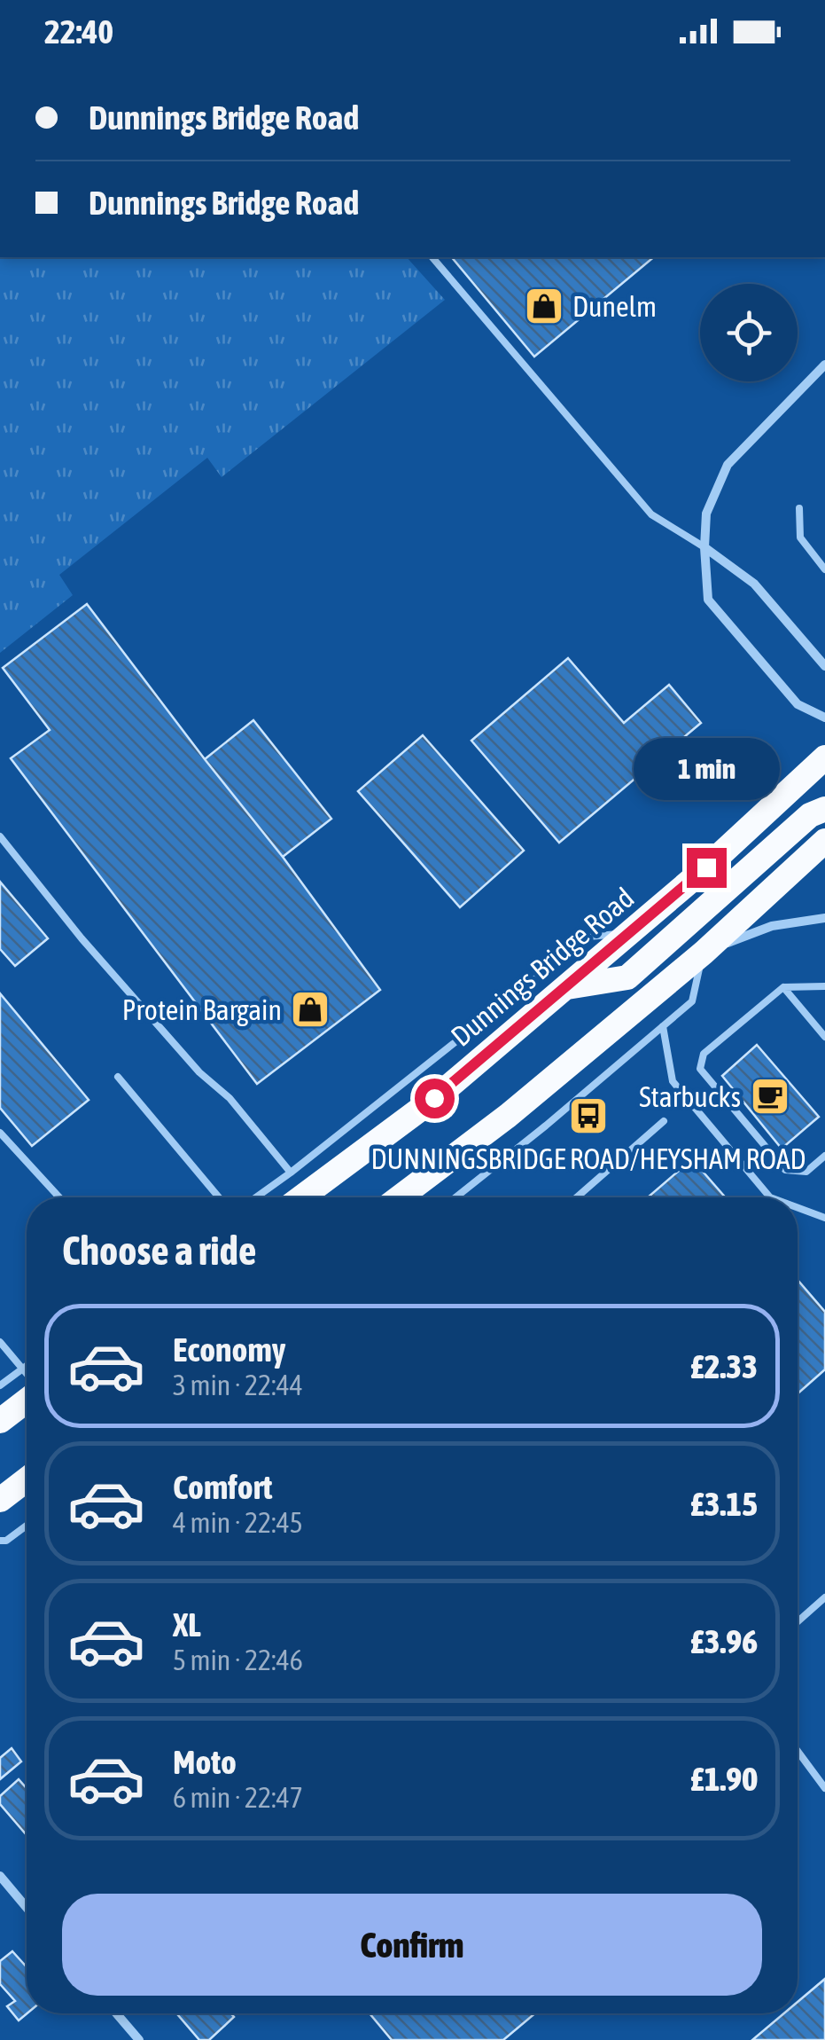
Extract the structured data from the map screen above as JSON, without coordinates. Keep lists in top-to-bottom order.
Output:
{
  "streets": {
    "highway": ["Dunnings Bridge Road"]
  },
  "places": {
    "shop": ["Dunelm", "Protein Bargain"],
    "cafe": ["Starbucks"],
    "bus stop": ["DUNNINGSBRIDGE ROAD/HEYSHAM ROAD"]
  },
  "page": {
    "status": "22:40",
    "banner": ["Dunnings Bridge Road", "Dunnings Bridge Road"],
    "bubble": "1 min",
    "heading": "Choose a ride",
    "list": [
      {
        "name": "Economy",
        "note": "3 min · 22:44",
        "value": "£2.33"
      },
      {
        "name": "Comfort",
        "note": "4 min · 22:45",
        "value": "£3.15"
      },
      {
        "name": "XL",
        "note": "5 min · 22:46",
        "value": "£3.96"
      },
      {
        "name": "Moto",
        "note": "6 min · 22:47",
        "value": "£1.90"
      }
    ],
    "buttons": "Confirm"
  }
}
